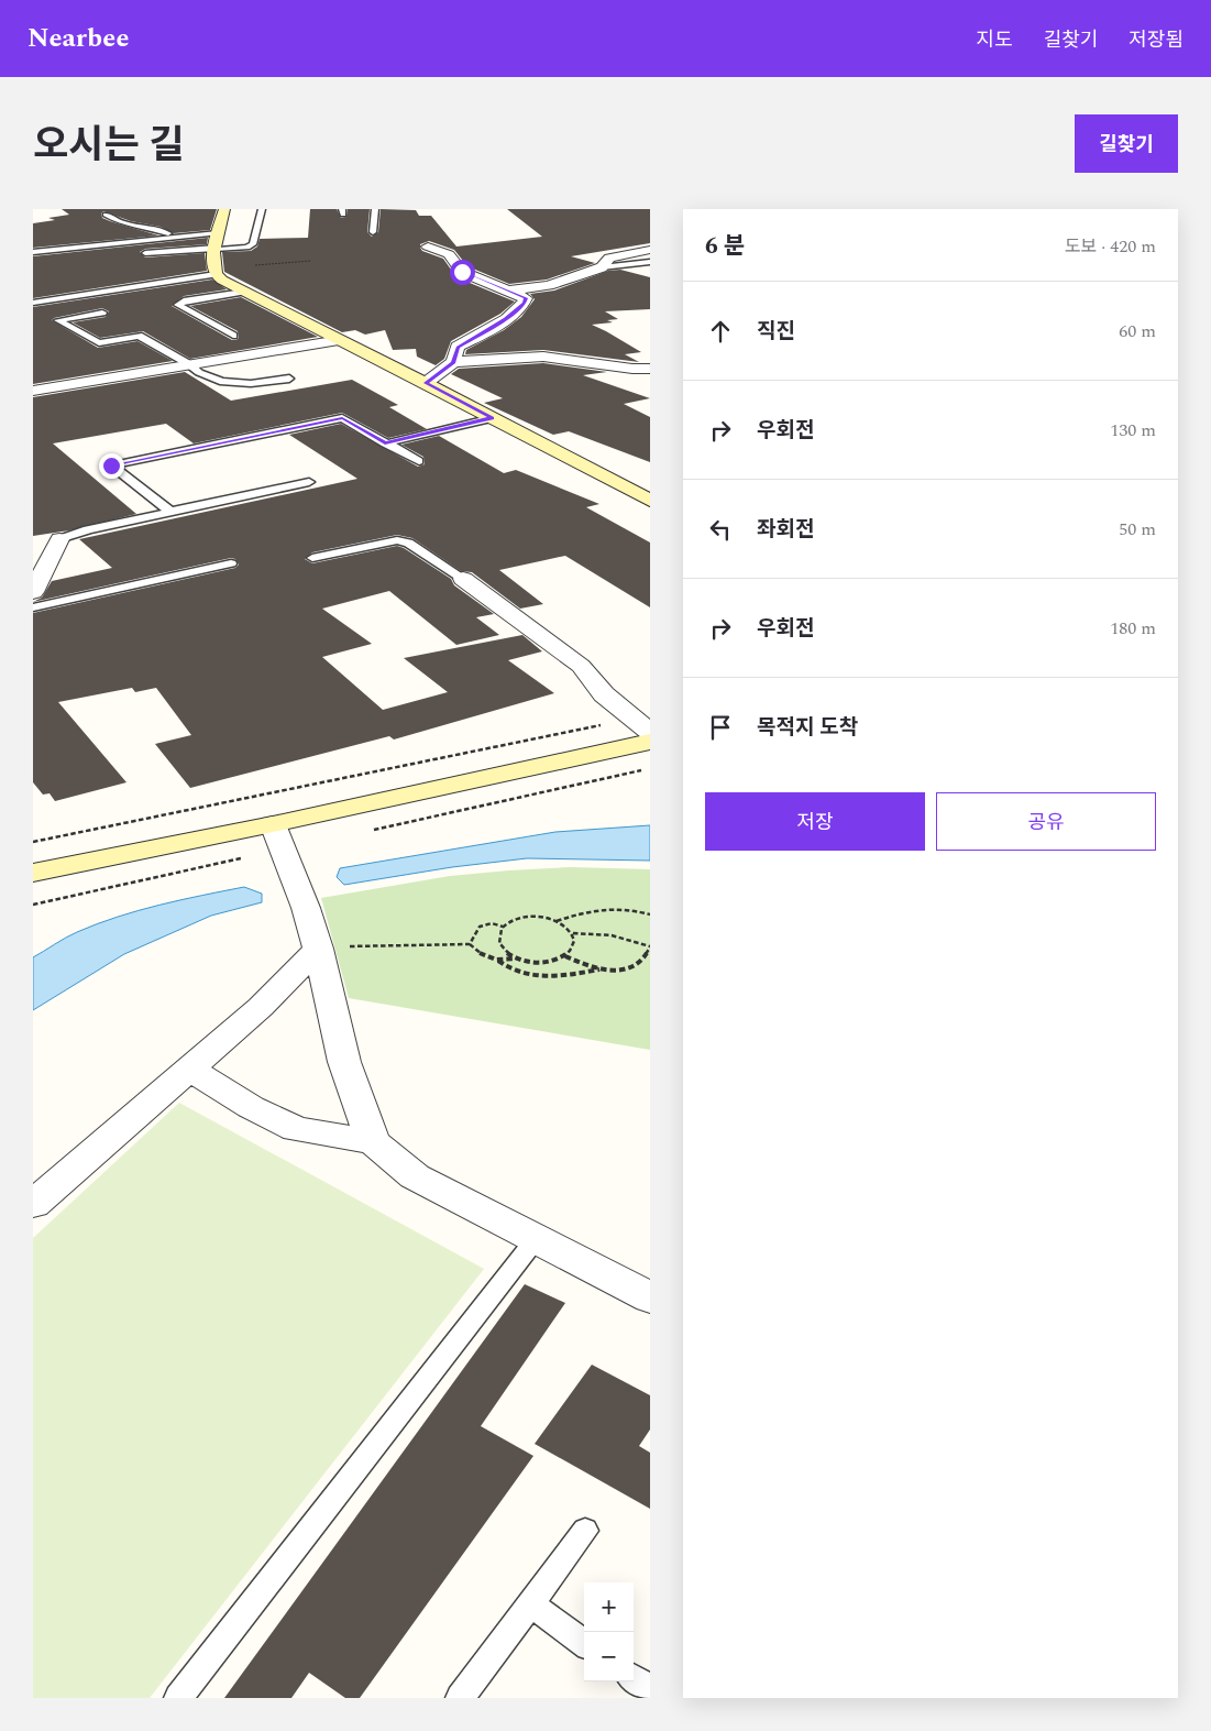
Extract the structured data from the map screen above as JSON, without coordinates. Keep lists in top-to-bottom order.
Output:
{
  "page": {
    "header": "Nearbee",
    "nav": ["지도", "길찾기", "저장됨"],
    "title": "오시는 길",
    "buttons": [
      "길찾기",
      ["저장", "공유"]
    ],
    "heading": ["6 분", "도보 · 420 m"],
    "list": [
      ["직진", "60 m"],
      ["우회전", "130 m"],
      ["좌회전", "50 m"],
      ["우회전", "180 m"],
      "목적지 도착"
    ],
    "map_buttons": ["+", "−"]
  }
}
